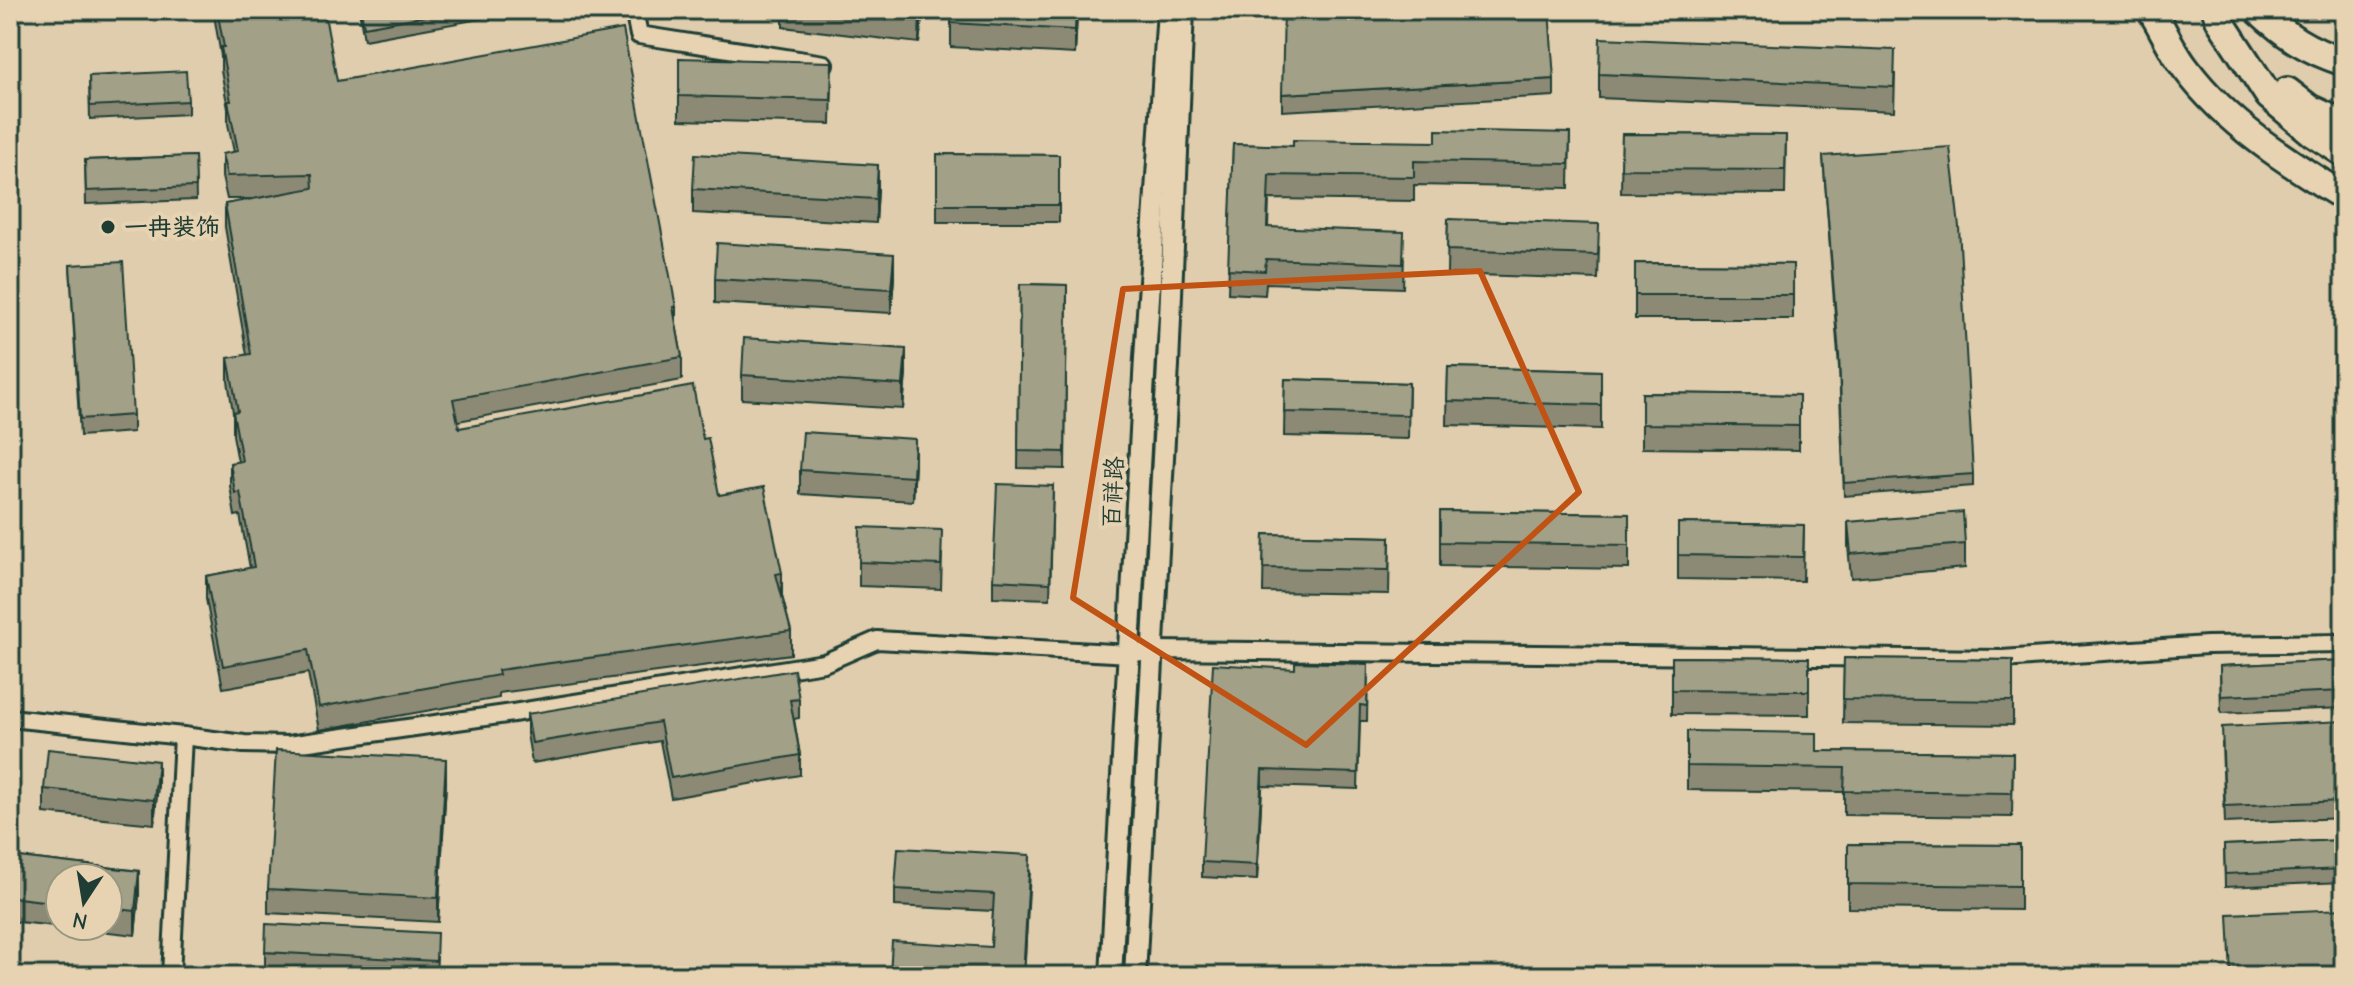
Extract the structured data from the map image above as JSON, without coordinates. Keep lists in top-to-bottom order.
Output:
{
  "streets": {
    "street": ["百祥路"]
  },
  "places": ["一冉装饰"],
  "north": "bottom"
}
